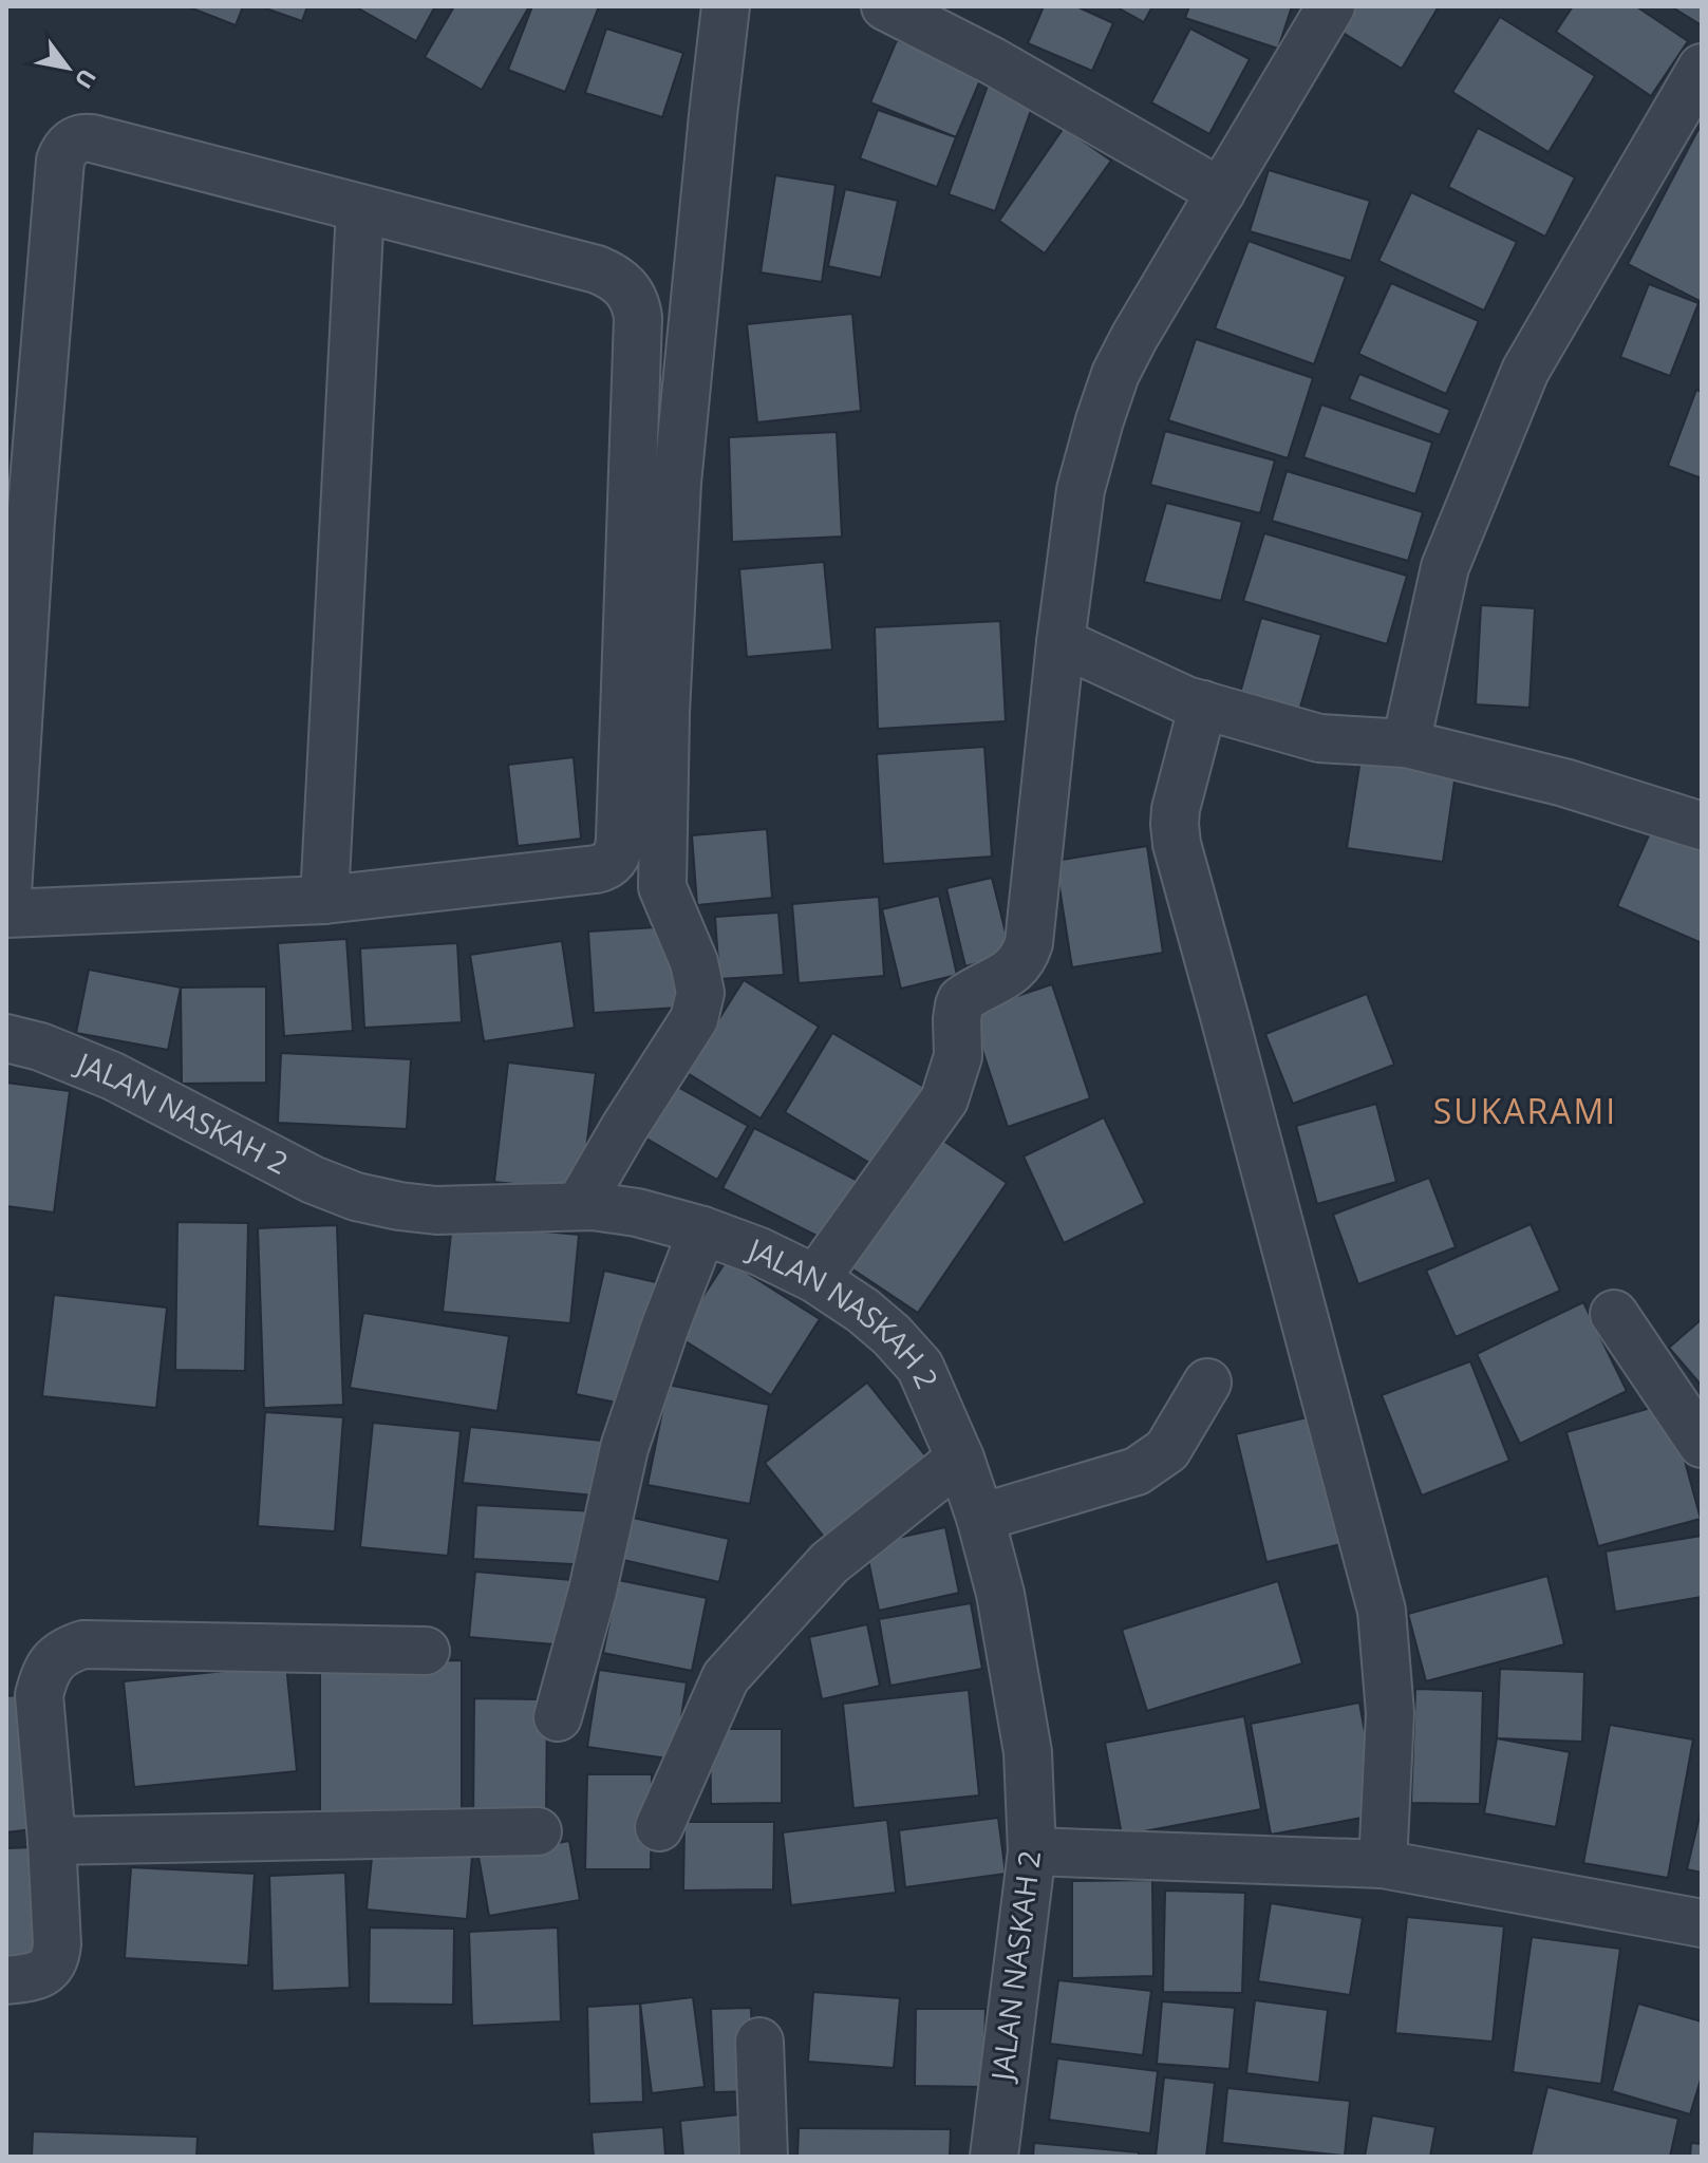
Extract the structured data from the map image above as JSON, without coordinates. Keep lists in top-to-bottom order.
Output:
{
  "streets": {
    "street": ["JALAN NASKAH 2"]
  },
  "districts": ["SUKARAMI"],
  "north": "bottom right"
}
